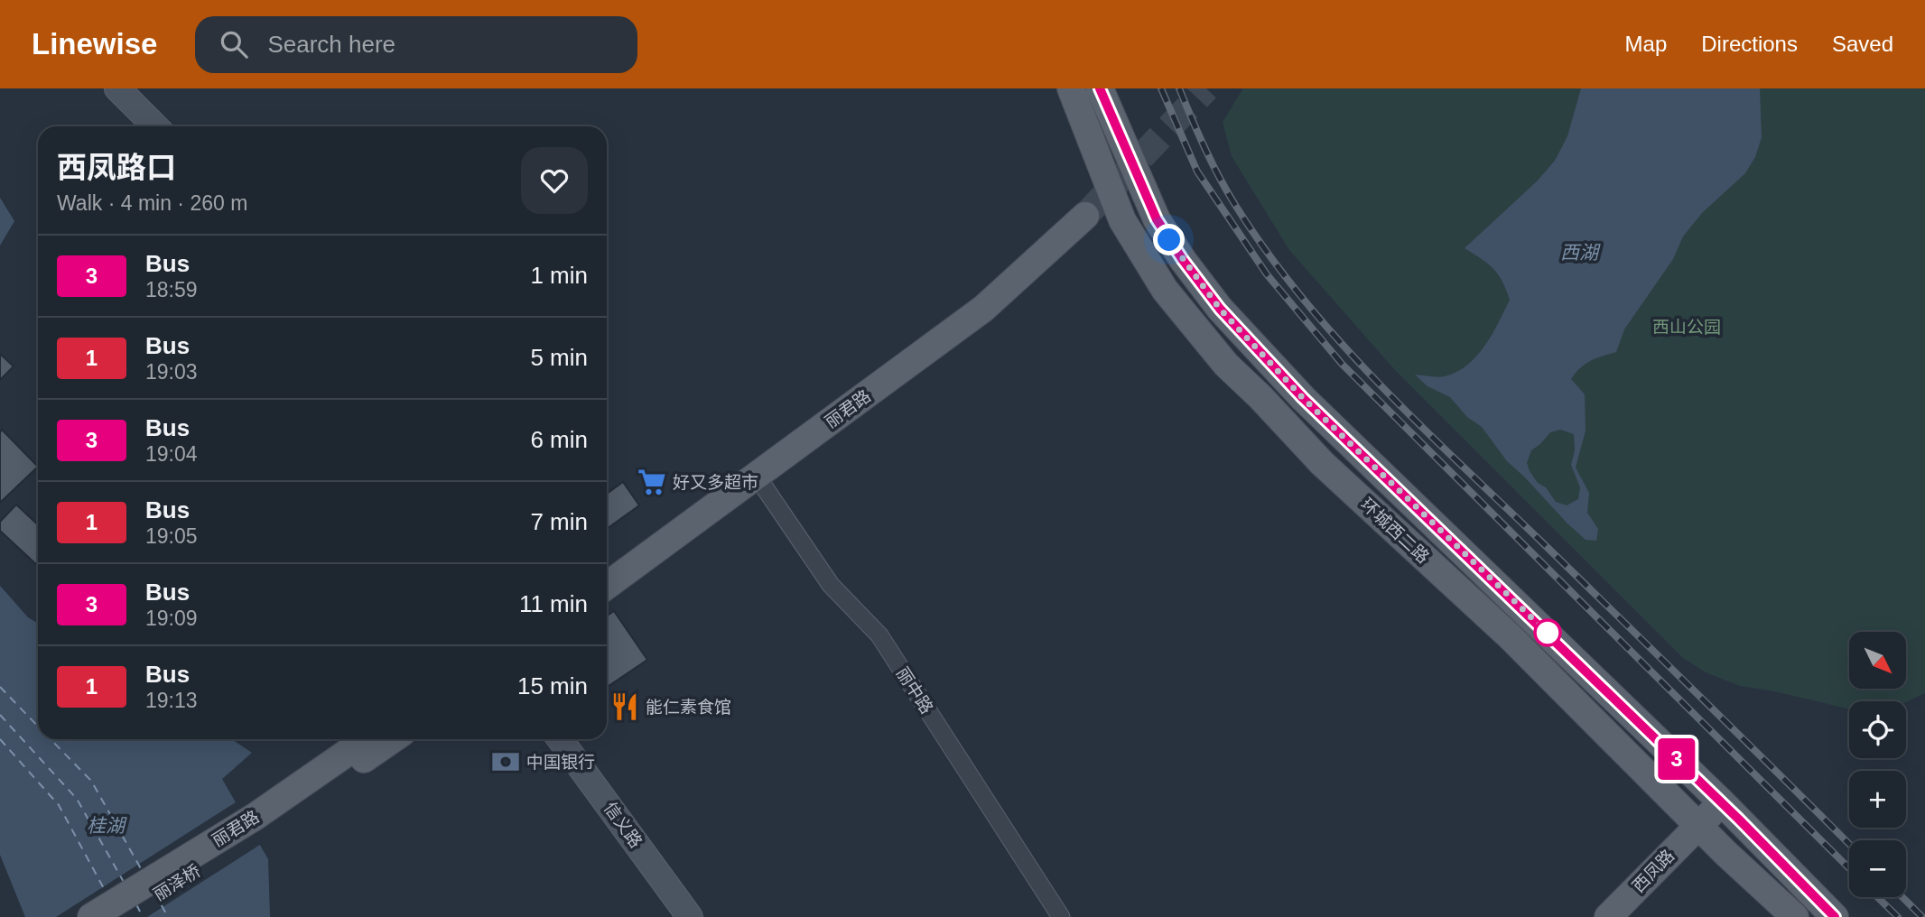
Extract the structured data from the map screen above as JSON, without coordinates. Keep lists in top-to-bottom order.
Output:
{
  "streets": {
    "main road": [
      "丽君路",
      "环城西二路",
      "西凤路",
      "丽泽桥"
    ],
    "street": ["丽中路", "信义路"]
  },
  "crossings": [
    ["丽君路", "丽中路"],
    ["丽君路", "丽泽桥"],
    ["环城西二路", "西凤路"]
  ],
  "water": ["西湖", "桂湖"],
  "parks": ["西山公园"],
  "places": {
    "supermarket": ["好又多超市"],
    "restaurant": ["能仁素食馆"],
    "bank": ["中国银行"]
  },
  "lines": ["bus line 3"],
  "north": "bottom right",
  "page": {
    "header": "Linewise",
    "search": "Search here",
    "nav": ["Map", "Directions", "Saved"],
    "on_map": "3",
    "heading": ["西凤路口", "Walk · 4 min · 260 m"],
    "list": [
      {
        "mark": "3",
        "name": "Bus",
        "note": "18:59",
        "value": "1 min"
      },
      {
        "mark": "1",
        "name": "Bus",
        "note": "19:03",
        "value": "5 min"
      },
      {
        "mark": "3",
        "name": "Bus",
        "note": "19:04",
        "value": "6 min"
      },
      {
        "mark": "1",
        "name": "Bus",
        "note": "19:05",
        "value": "7 min"
      },
      {
        "mark": "3",
        "name": "Bus",
        "note": "19:09",
        "value": "11 min"
      },
      {
        "mark": "1",
        "name": "Bus",
        "note": "19:13",
        "value": "15 min"
      }
    ],
    "map_buttons": ["+", "−"]
  }
}
